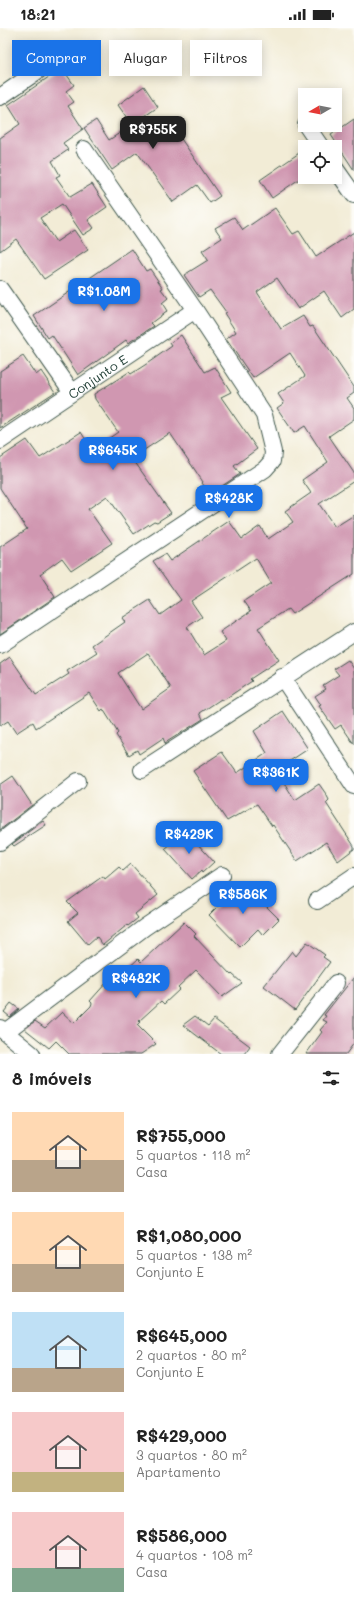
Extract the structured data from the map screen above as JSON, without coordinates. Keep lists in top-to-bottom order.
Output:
{
  "streets": {
    "street": ["Conjunto E"]
  },
  "north": "left",
  "page": {
    "status": "18:21",
    "chip": ["Comprar", "Alugar", "Filtros"],
    "price": [
      "R$755K",
      "R$1.08M",
      "R$645K",
      "R$428K",
      "R$361K",
      "R$429K",
      "R$586K",
      "R$482K"
    ],
    "heading": "8 imóveis",
    "list": [
      {
        "name": "R$755,000",
        "note": "5 quartos · 118 m² · Casa"
      },
      {
        "name": "R$1,080,000",
        "note": "5 quartos · 138 m² · Conjunto E"
      },
      {
        "name": "R$645,000",
        "note": "2 quartos · 80 m² · Conjunto E"
      },
      {
        "name": "R$429,000",
        "note": "3 quartos · 80 m² · Apartamento"
      },
      {
        "name": "R$586,000",
        "note": "4 quartos · 108 m² · Casa"
      }
    ]
  }
}
